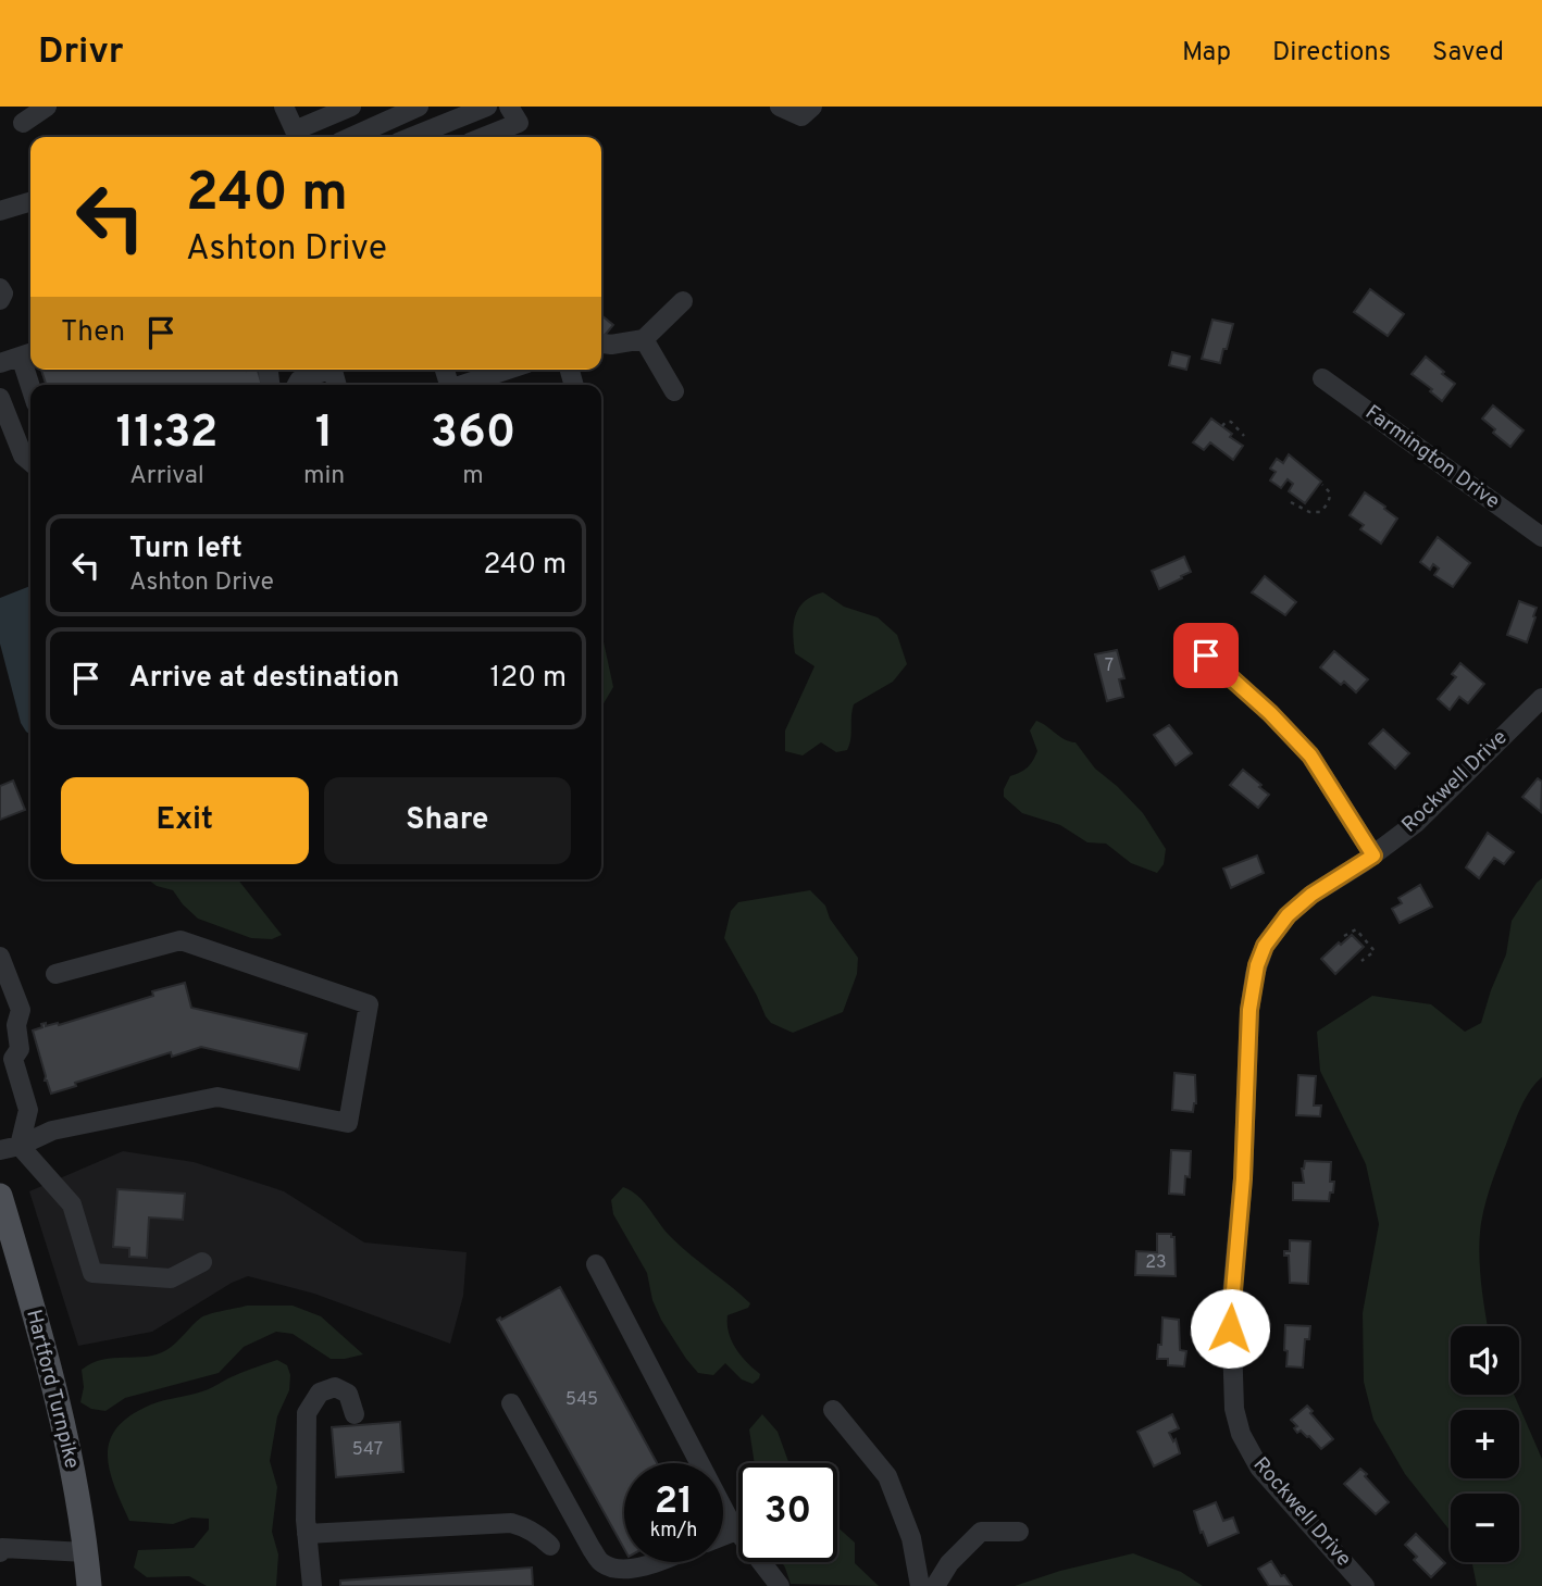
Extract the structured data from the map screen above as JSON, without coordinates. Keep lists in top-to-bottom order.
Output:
{
  "streets": {
    "main road": ["Hartford Turnpike"],
    "street": ["Farmington Drive", "Rockwell Drive"]
  },
  "house_numbers": [
    "7",
    "23",
    "545",
    "547"
  ],
  "page": {
    "header": "Drivr",
    "nav": ["Map", "Directions", "Saved"],
    "turn": ["240 m", "Ashton Drive"],
    "then": "Then",
    "eta": [
      "11:32",
      "Arrival",
      "1",
      "min",
      "360",
      "m"
    ],
    "list": [
      {
        "name": "Turn left",
        "note": "Ashton Drive",
        "value": "240 m"
      },
      {
        "name": "Arrive at destination",
        "value": "120 m"
      }
    ],
    "buttons": ["Exit", "Share"],
    "map_buttons": ["+", "−"],
    "speed": "21 km/h",
    "limit": "30"
  }
}
